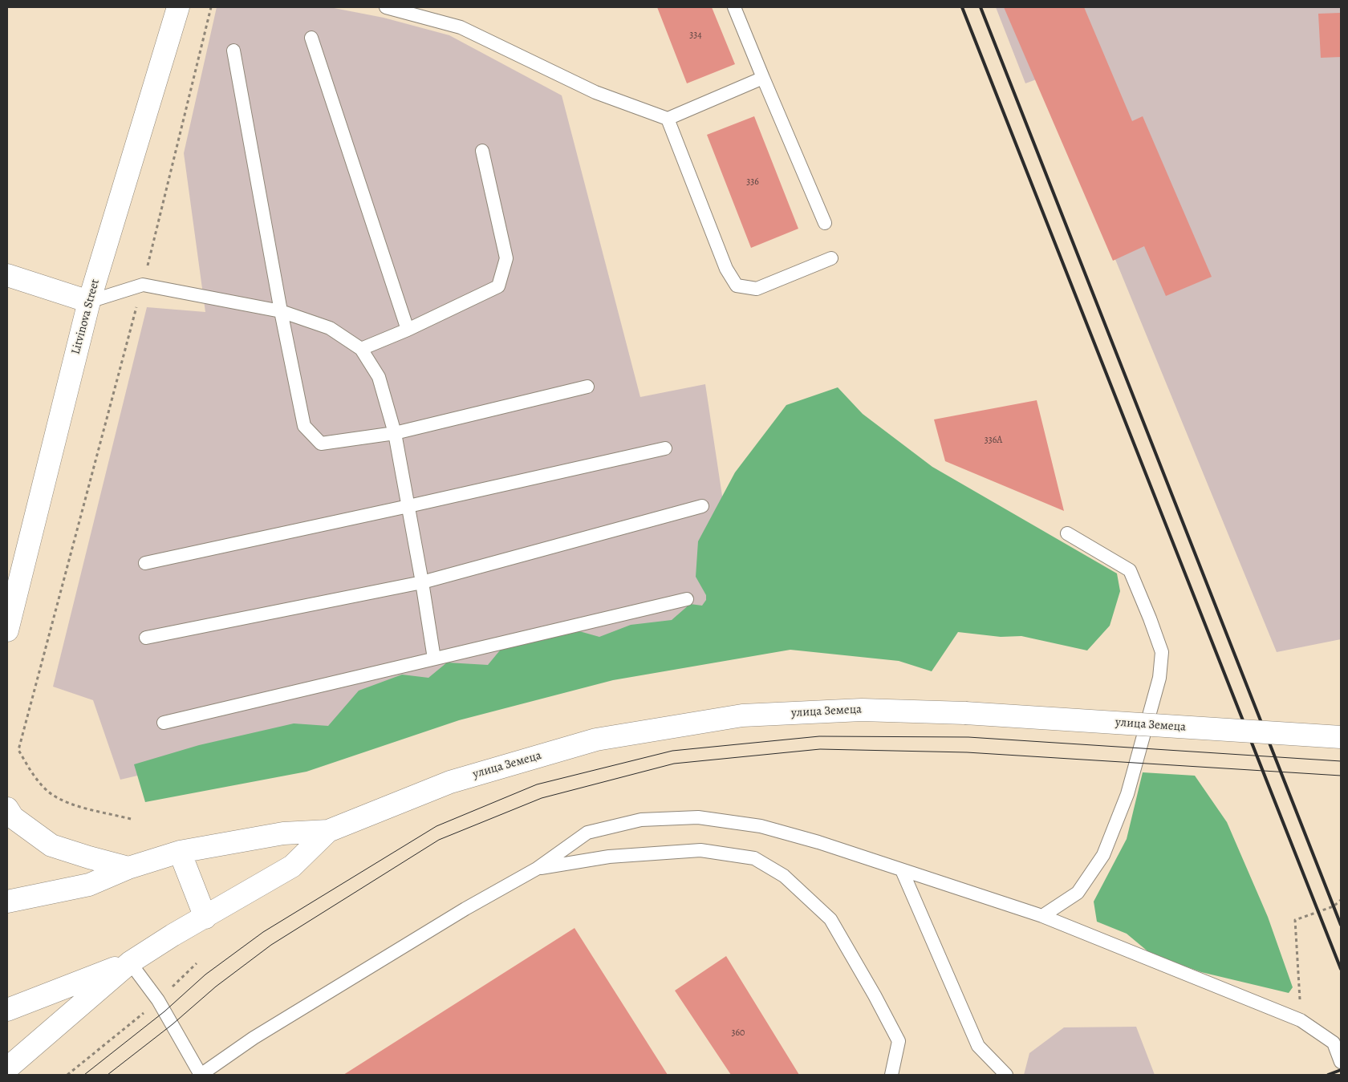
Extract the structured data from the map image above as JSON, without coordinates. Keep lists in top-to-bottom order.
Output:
{
  "streets": {
    "main road": ["Litvinova Street", "улица Земеца"]
  },
  "house_numbers": [
    "334",
    "336",
    "336А",
    "360"
  ]
}
